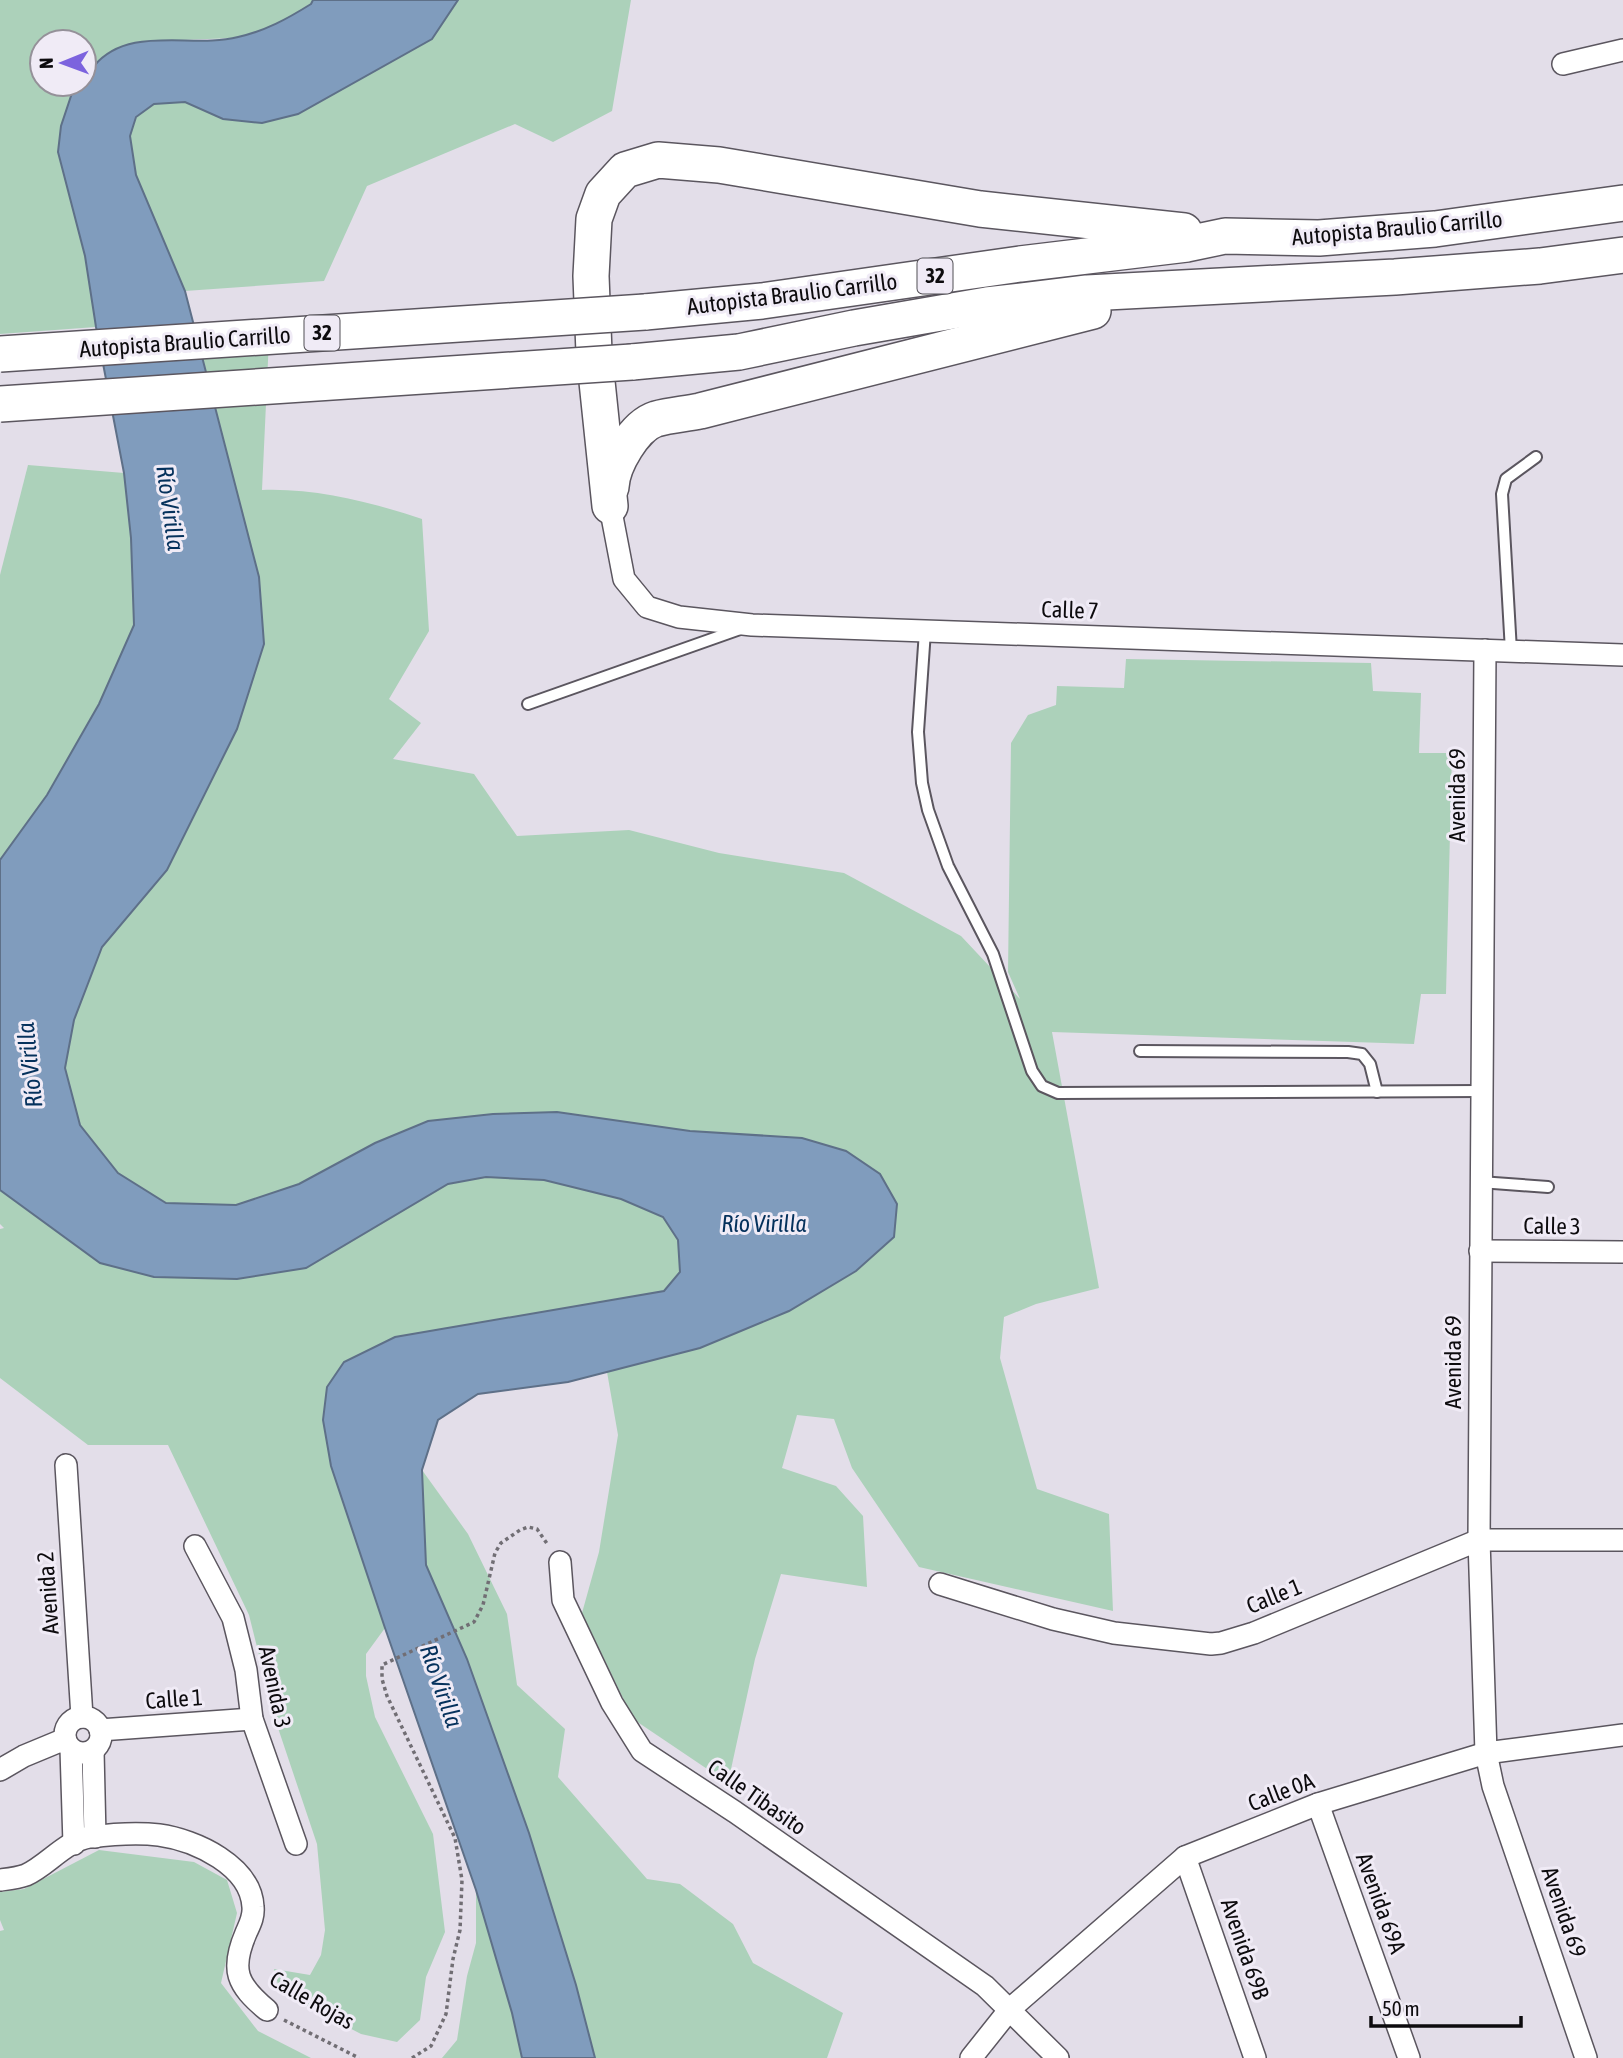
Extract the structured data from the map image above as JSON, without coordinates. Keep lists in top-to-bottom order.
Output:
{
  "streets": {
    "highway": ["Autopista Braulio Carrillo", "32"],
    "street": [
      "Calle 7",
      "Avenida 69",
      "Calle 3",
      "Avenida 2",
      "Calle 1",
      "Avenida 3",
      "Calle 0A",
      "Calle Tibasito",
      "Avenida 69A",
      "Avenida 69B",
      "Calle Rojas"
    ]
  },
  "crossings": [
    ["Calle 7", "Avenida 69"],
    ["Avenida 69", "Calle 3"],
    ["Avenida 69", "Calle 1"],
    ["Avenida 69", "Calle 0A"],
    ["Avenida 2", "Calle 1"],
    ["Calle 1", "Avenida 3"],
    ["Calle 0A", "Calle Tibasito"],
    ["Calle 0A", "Avenida 69A"],
    ["Calle 0A", "Avenida 69B"]
  ],
  "water": ["Río Virilla"],
  "scale_bar": "50 m",
  "north": "left"
}
